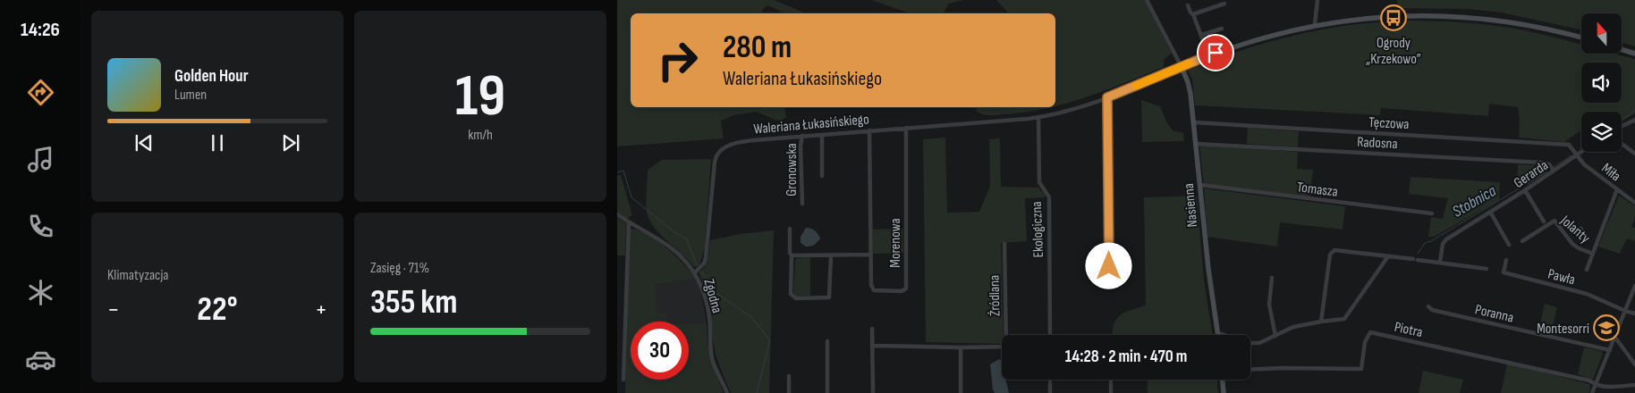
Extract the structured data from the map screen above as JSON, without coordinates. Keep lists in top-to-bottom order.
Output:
{
  "streets": {
    "street": [
      "Tęczowa",
      "Waleriana Łukasińskiego",
      "Radosna",
      "Gronowska",
      "Miła",
      "Gerarda",
      "Tomasza",
      "Nasienna",
      "Jolanty",
      "Ekologiczna",
      "Morenowa",
      "Pawła",
      "Zgodna",
      "Źródlana",
      "Poranna",
      "Piotra"
    ]
  },
  "crossings": [
    ["Tęczowa", "Miła"],
    ["Tęczowa", "Gerarda"],
    ["Tęczowa", "Nasienna"],
    ["Waleriana Łukasińskiego", "Gronowska"],
    ["Waleriana Łukasińskiego", "Nasienna"],
    ["Waleriana Łukasińskiego", "Ekologiczna"],
    ["Waleriana Łukasińskiego", "Morenowa"],
    ["Waleriana Łukasińskiego", "Zgodna"],
    ["Radosna", "Gerarda"],
    ["Radosna", "Nasienna"],
    ["Miła", "Gerarda"],
    ["Tomasza", "Nasienna"]
  ],
  "water": ["Stobnica"],
  "places": {
    "bus stop": ["Ogrody „Krzekowo”"],
    "school or university": ["Montesorri"]
  },
  "north": "top",
  "page": {
    "tabs": "14:26",
    "tile": [
      ["19", "km/h"],
      "Klimatyzacja",
      ["Zasięg · 71%", "355 km"]
    ],
    "turn": ["280 m", "Waleriana Łukasińskiego"],
    "song": ["Golden Hour", "Lumen"],
    "heat": ["−", "22°", "+"],
    "limit": "30",
    "trip": "14:28 · 2 min · 470 m"
  }
}
